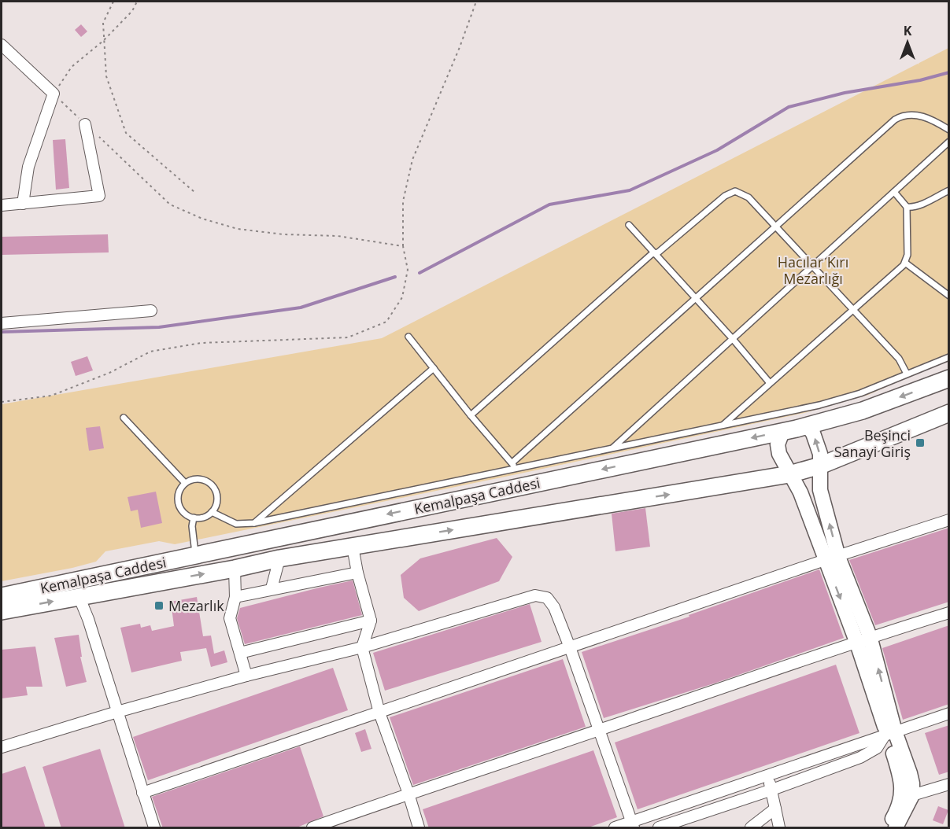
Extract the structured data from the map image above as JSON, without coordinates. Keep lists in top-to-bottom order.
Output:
{
  "streets": {
    "main road": ["Kemalpaşa Caddesi"]
  },
  "parks": ["Hacılar Kırı Mezarlığı"],
  "places": {
    "transit": ["Beşinci Sanayi Giriş", "Mezarlık"]
  },
  "north": "top"
}
